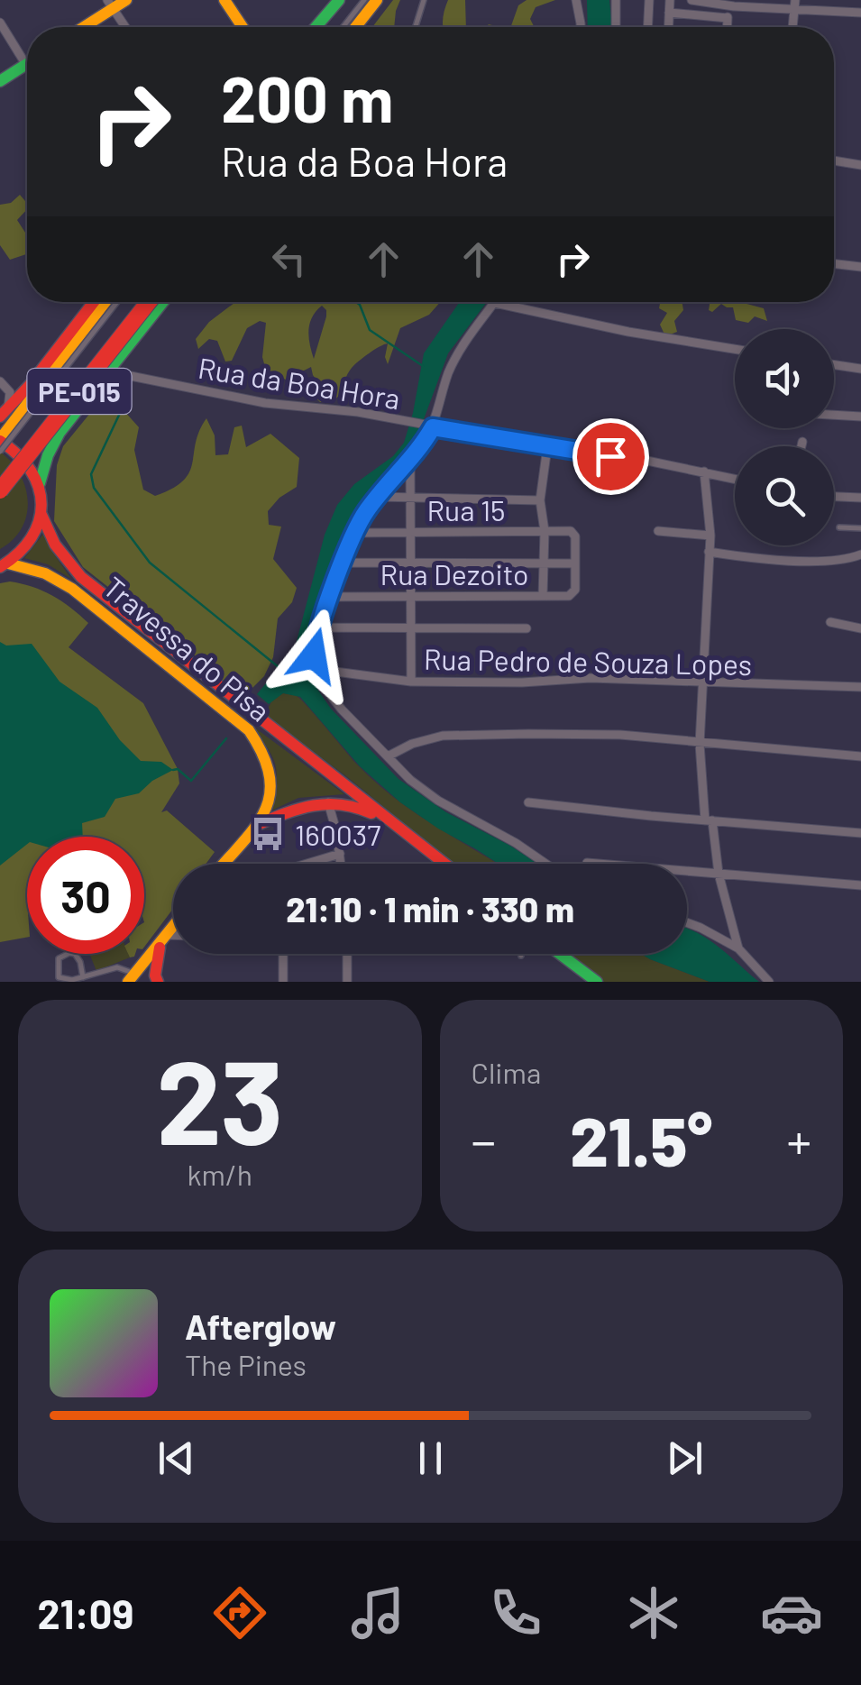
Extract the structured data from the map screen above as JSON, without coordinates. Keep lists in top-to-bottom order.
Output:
{
  "streets": {
    "main road": ["PE-015", "Travessa do Pisa"],
    "street": [
      "Rua da Boa Hora",
      "Rua 15",
      "Rua Dezoito",
      "Rua Pedro de Souza Lopes"
    ]
  },
  "crossings": [
    ["Rua 15", "Rua Dezoito"]
  ],
  "places": {
    "bus stop": ["160037"]
  },
  "page": {
    "turn": ["200 m", "Rua da Boa Hora"],
    "limit": "30",
    "trip": "21:10 · 1 min · 330 m",
    "tile": [
      ["23", "km/h"],
      "Clima"
    ],
    "heat": ["−", "21.5°", "+"],
    "song": ["Afterglow", "The Pines"],
    "tabs": "21:09"
  }
}
